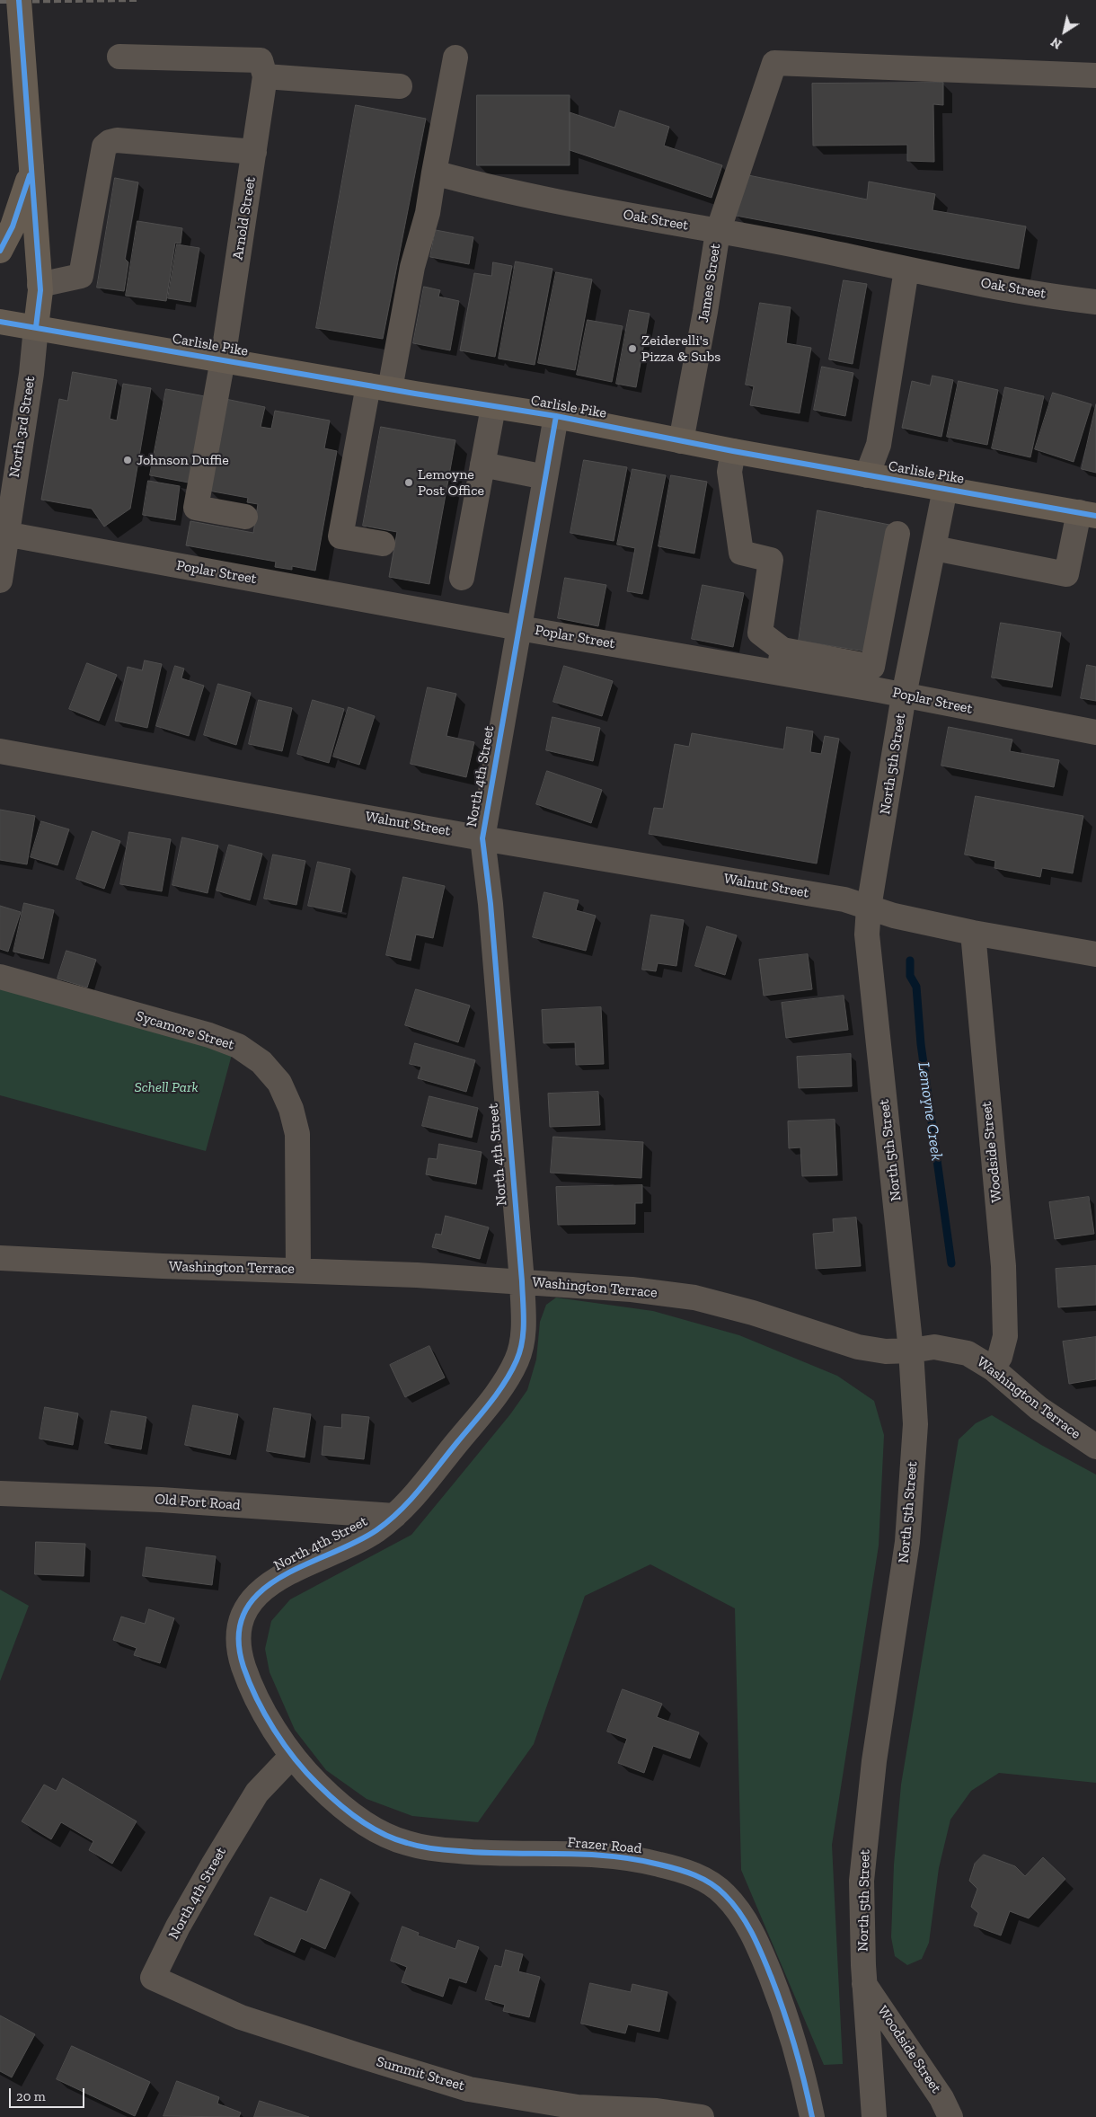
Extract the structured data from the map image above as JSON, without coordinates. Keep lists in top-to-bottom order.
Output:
{
  "streets": {
    "main road": ["Carlisle Pike"],
    "street": [
      "Arnold Street",
      "Oak Street",
      "James Street",
      "North 3rd Street",
      "Poplar Street",
      "North 5th Street",
      "North 4th Street",
      "Walnut Street",
      "Sycamore Street",
      "Woodside Street",
      "Washington Terrace",
      "Old Fort Road",
      "Frazer Road",
      "Summit Street"
    ]
  },
  "crossings": [
    ["Arnold Street", "Carlisle Pike"],
    ["Oak Street", "James Street"],
    ["James Street", "Carlisle Pike"],
    ["Carlisle Pike", "North 3rd Street"],
    ["Carlisle Pike", "North 5th Street"],
    ["Carlisle Pike", "North 4th Street"],
    ["North 3rd Street", "Poplar Street"],
    ["Poplar Street", "North 5th Street"],
    ["Poplar Street", "North 4th Street"],
    ["North 5th Street", "Walnut Street"],
    ["North 5th Street", "Woodside Street"],
    ["North 5th Street", "Washington Terrace"],
    ["North 4th Street", "Walnut Street"],
    ["North 4th Street", "Washington Terrace"],
    ["North 4th Street", "Old Fort Road"],
    ["North 4th Street", "Frazer Road"],
    ["North 4th Street", "Summit Street"],
    ["Sycamore Street", "Washington Terrace"],
    ["Woodside Street", "Washington Terrace"]
  ],
  "water": ["Lemoyne Creek"],
  "parks": ["Schell Park"],
  "places": ["Zeiderelli's Pizza & Subs", "Johnson Duffie", "Lemoyne Post Office"],
  "scale_bar": "20 m",
  "north": "bottom left"
}
